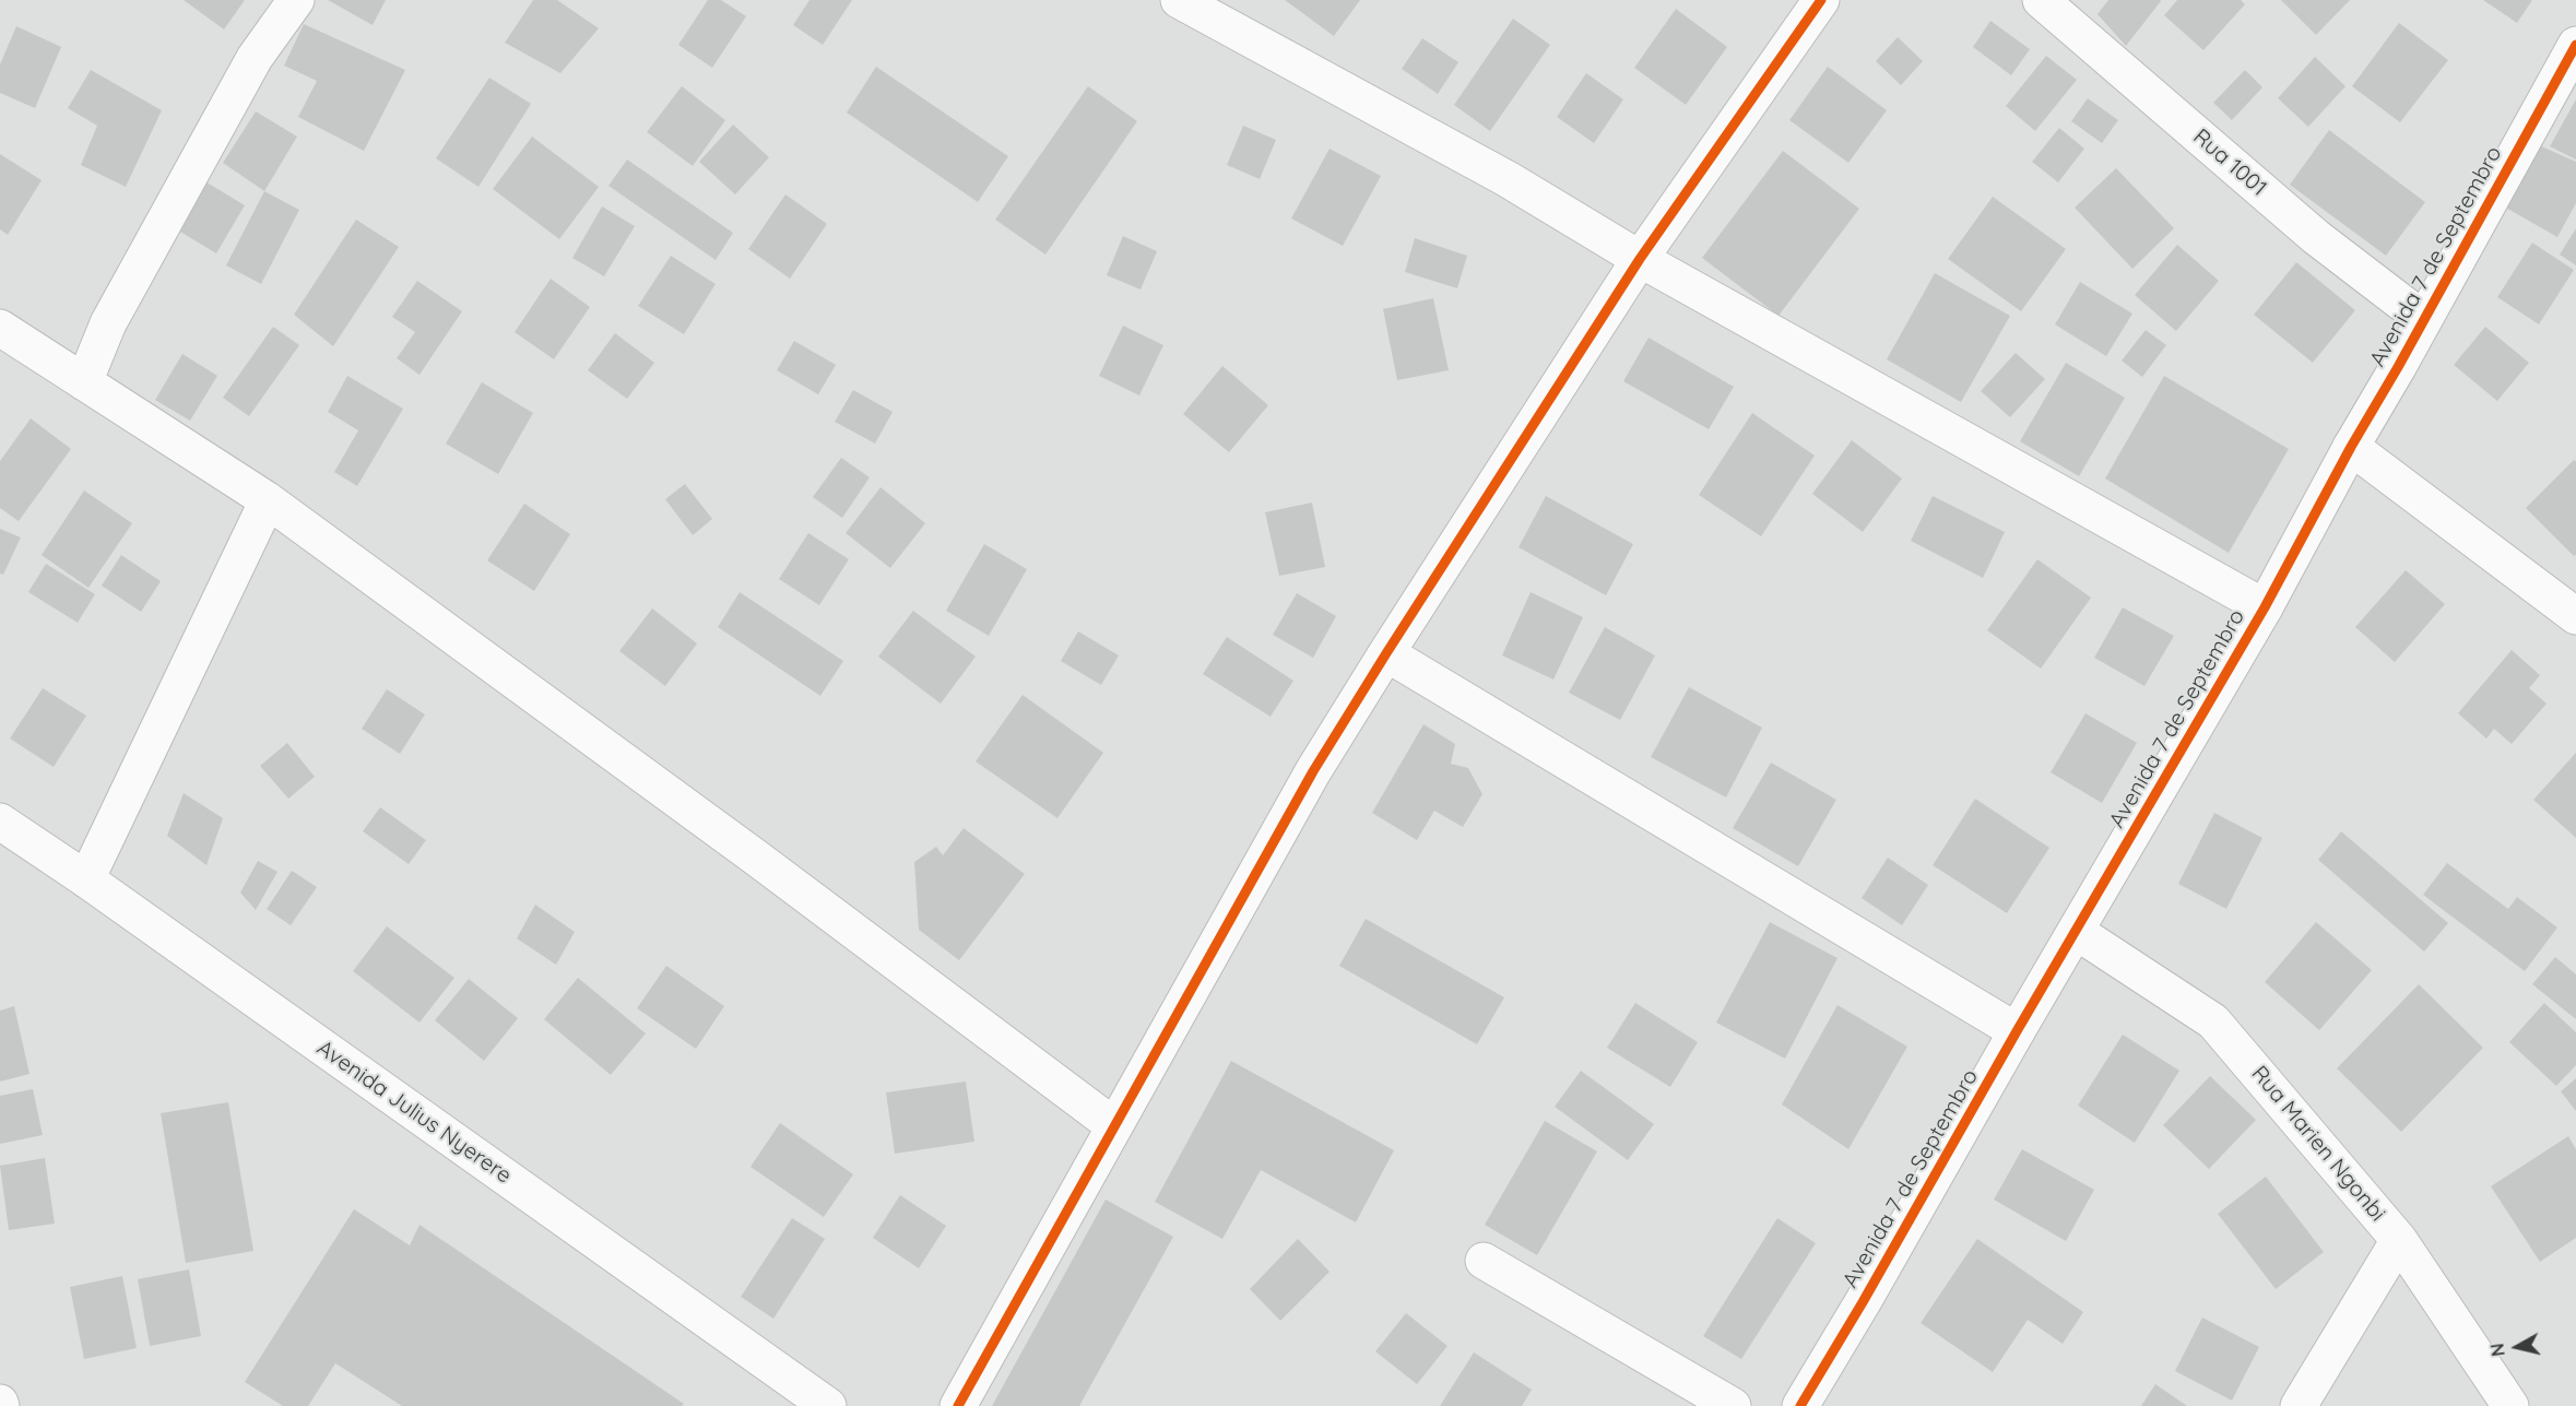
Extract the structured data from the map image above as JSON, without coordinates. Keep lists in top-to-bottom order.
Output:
{
  "streets": {
    "street": [
      "Rua 1001",
      "Avenida 7 de Septembro",
      "Avenida Julius Nyerere",
      "Rua Marien Ngonbi"
    ]
  },
  "crossings": [
    ["Rua 1001", "Avenida 7 de Septembro"],
    ["Avenida 7 de Septembro", "Rua Marien Ngonbi"]
  ],
  "north": "left"
}
